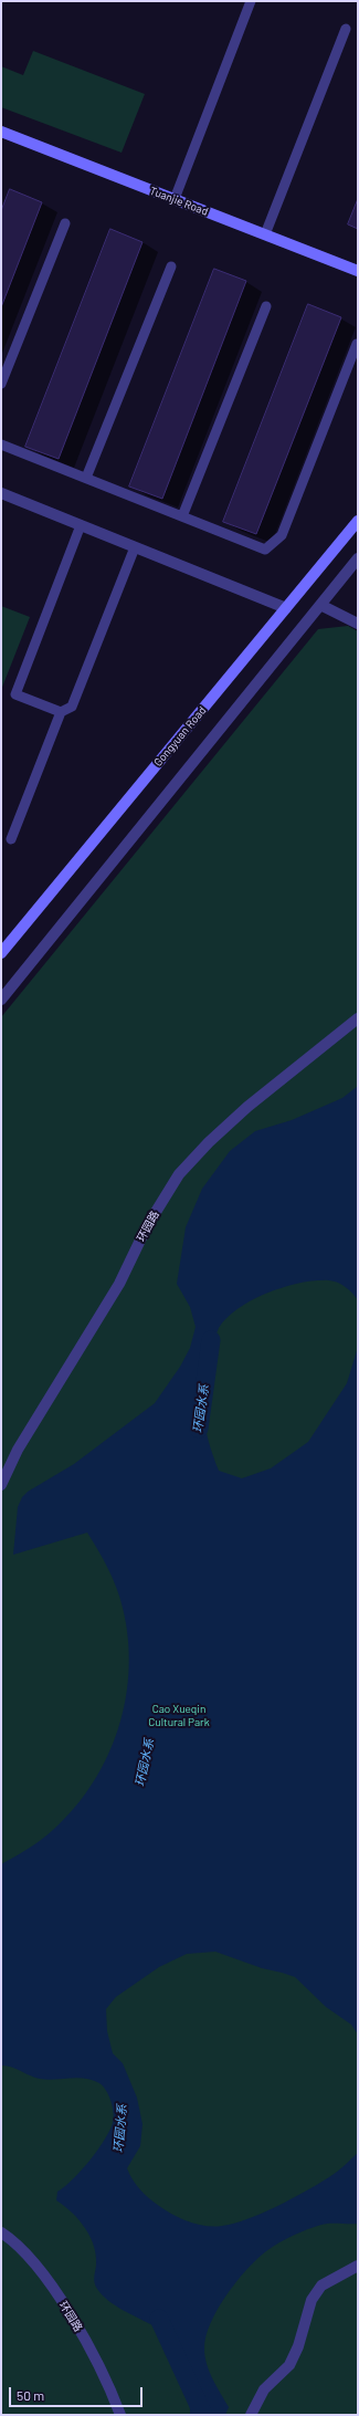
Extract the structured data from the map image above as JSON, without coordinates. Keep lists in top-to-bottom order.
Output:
{
  "streets": {
    "main road": ["Tuanjie Road", "Gongyuan Road"],
    "street": ["环园路"]
  },
  "water": ["环园水系"],
  "parks": ["Cao Xueqin Cultural Park"],
  "scale_bar": "50 m"
}
